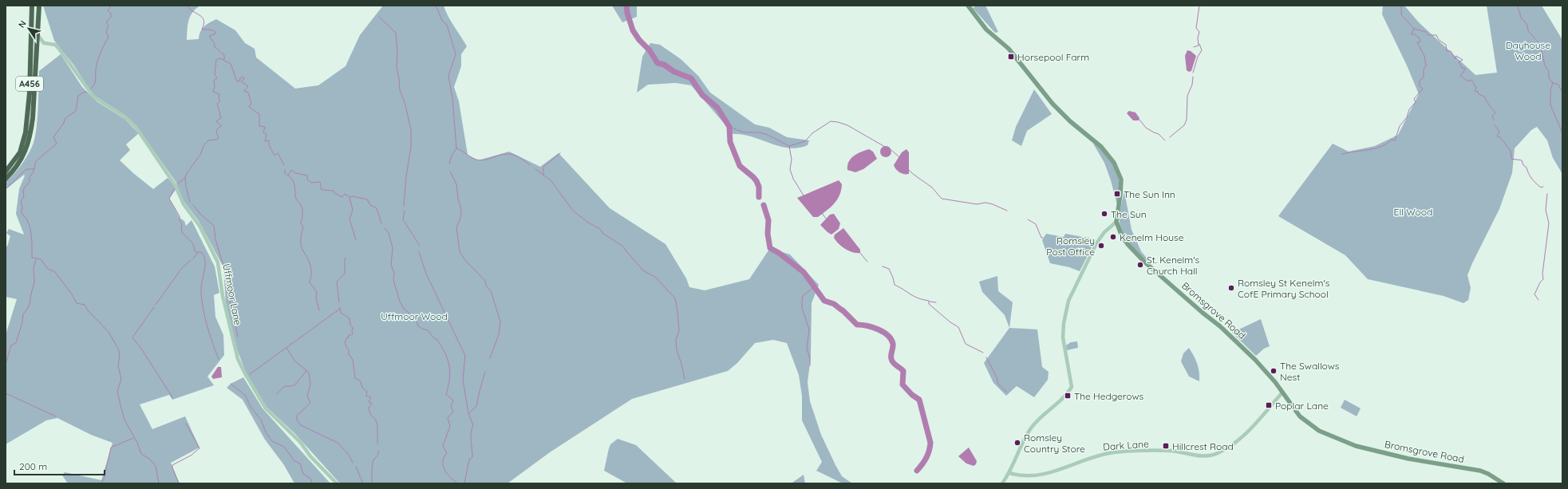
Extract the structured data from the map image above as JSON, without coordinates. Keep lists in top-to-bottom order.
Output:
{
  "streets": {
    "highway": ["A456"],
    "main road": ["Bromsgrove Road"],
    "street": ["Uffmoor Lane", "Dark Lane"]
  },
  "crossings": [
    ["Bromsgrove Road", "Dark Lane"]
  ],
  "parks": ["Dayhouse Wood", "Ell Wood", "Uffmoor Wood"],
  "places": {
    "transit": [
      "Horsepool Farm",
      "The Sun Inn",
      "The Hedgerows",
      "Poplar Lane",
      "Hillcrest Road"
    ],
    "other": [
      "The Sun",
      "Kenelm House",
      "Romsley Post Office",
      "St. Kenelm's Church Hall",
      "Romsley St Kenelm's CofE Primary School",
      "The Swallows Nest",
      "Romsley Country Store"
    ]
  },
  "scale_bar": "200 m",
  "north": "top left"
}
